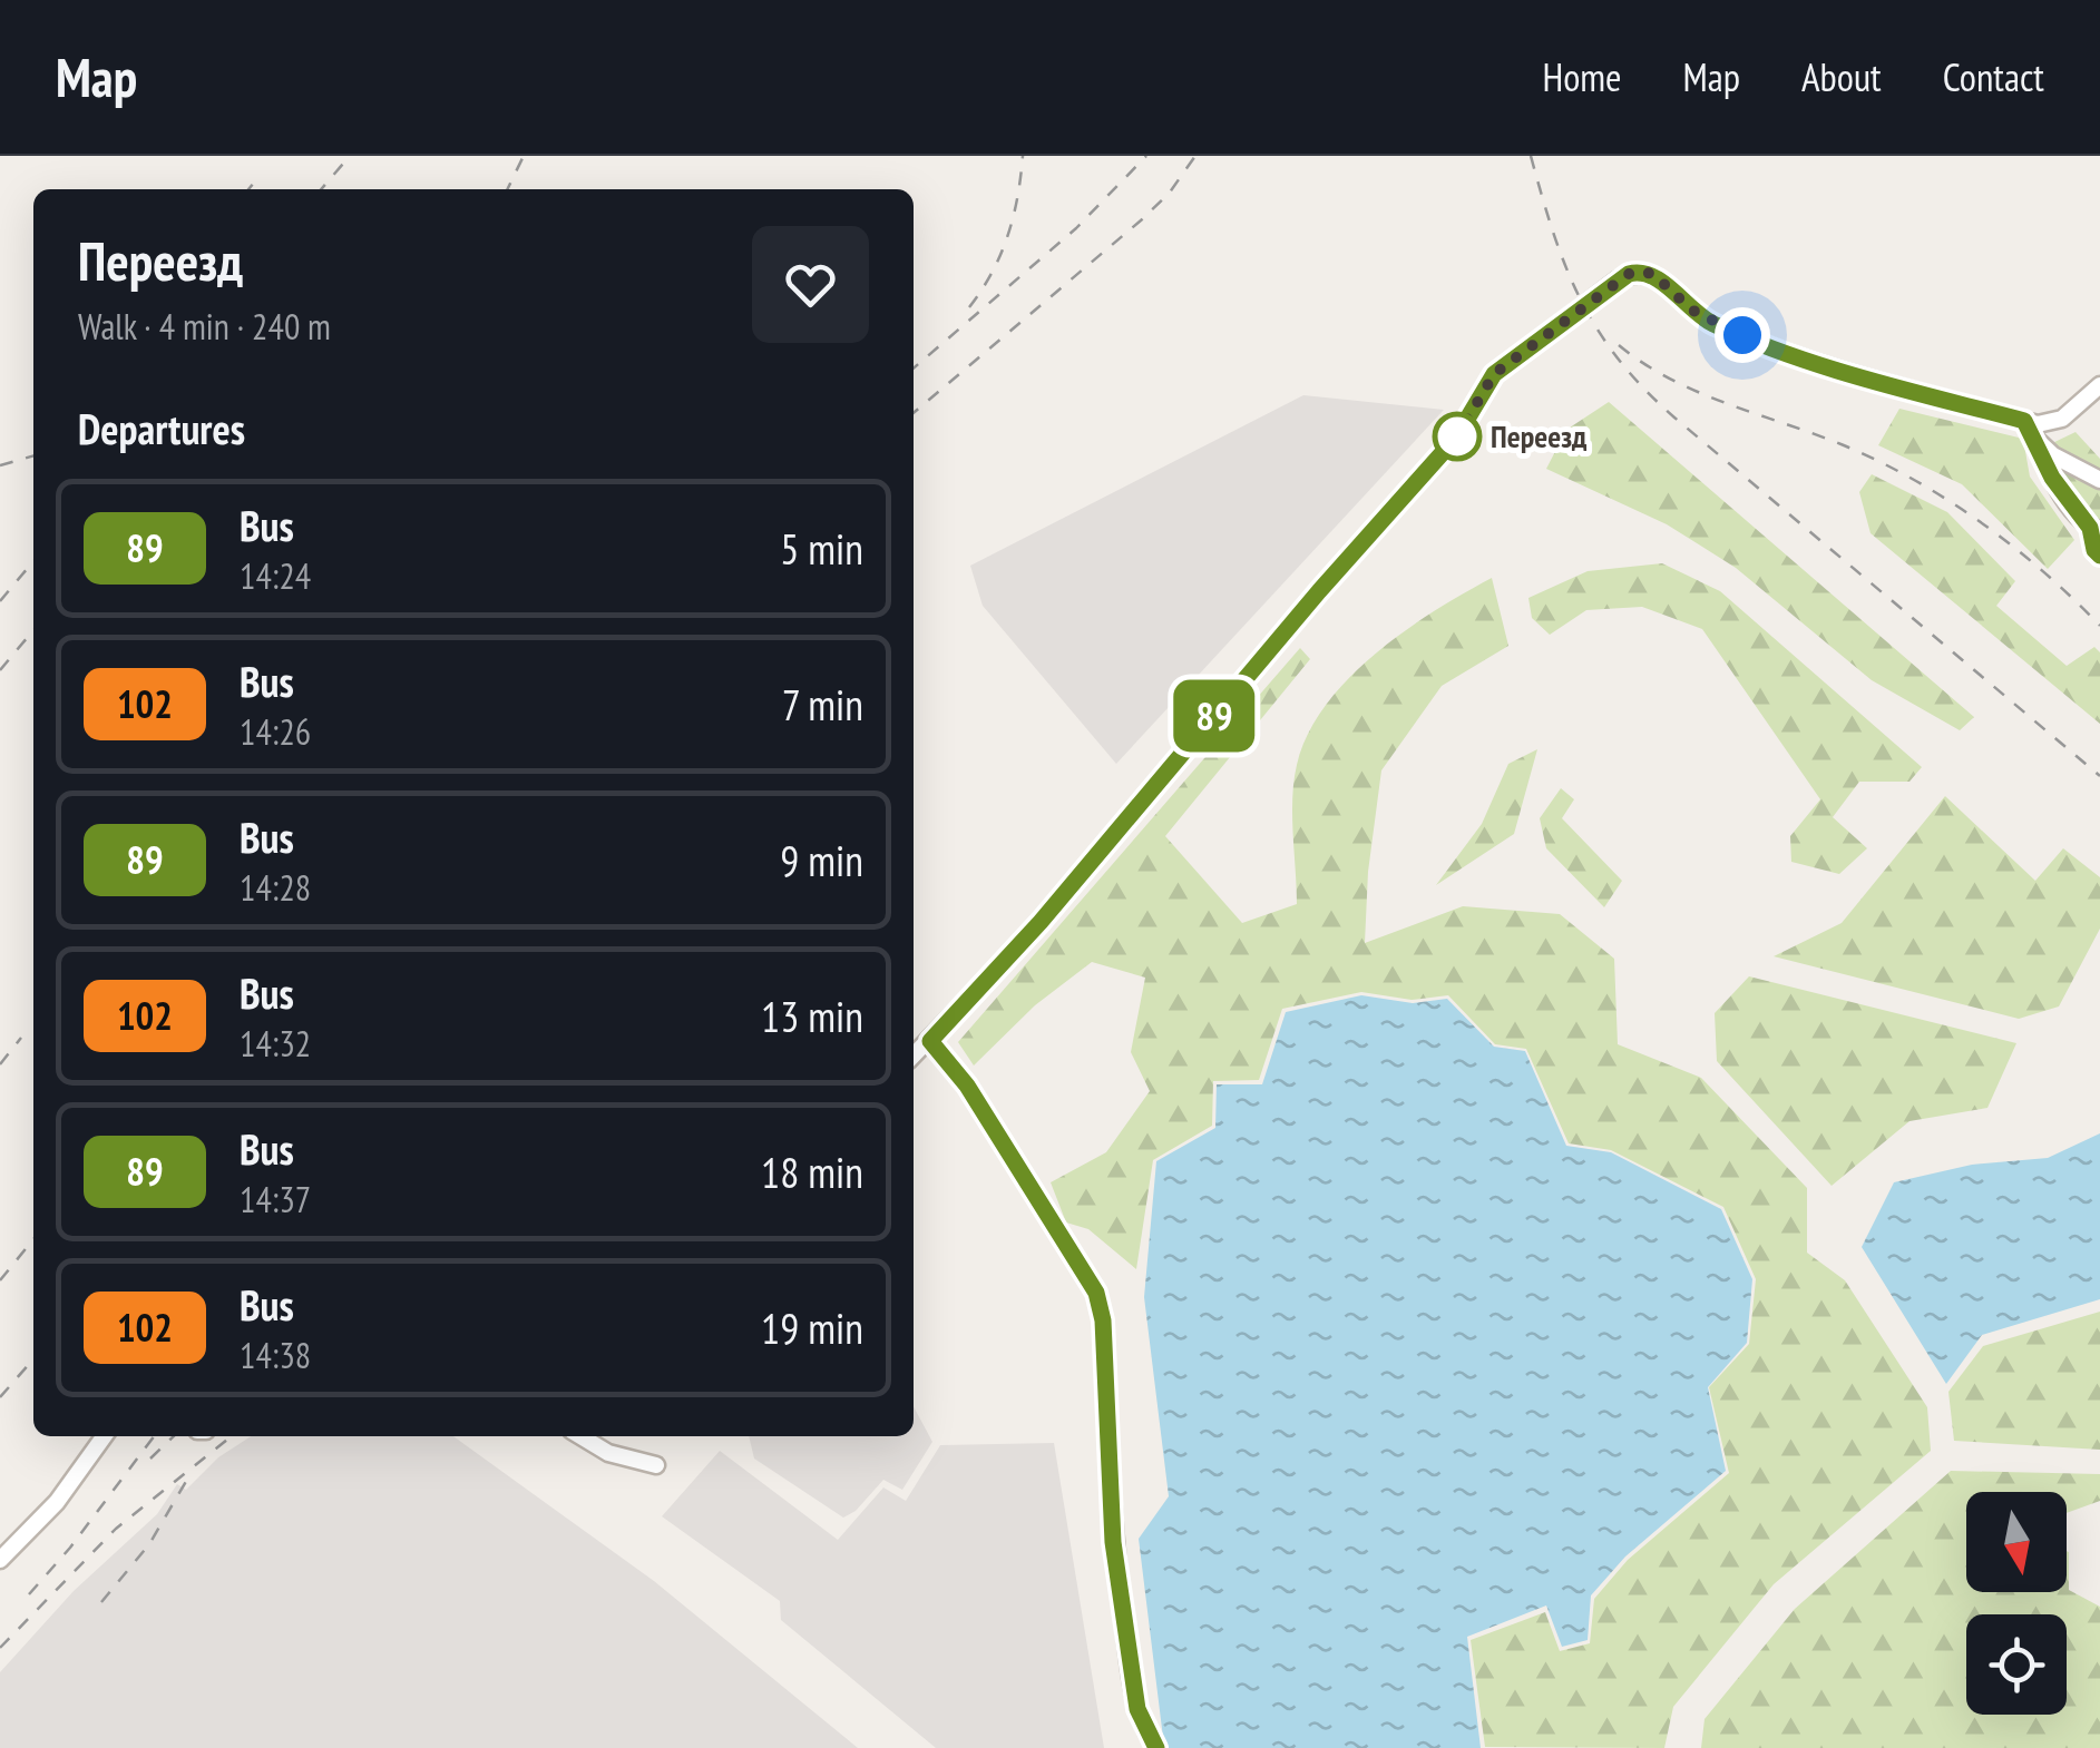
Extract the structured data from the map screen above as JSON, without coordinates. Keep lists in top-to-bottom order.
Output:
{
  "places": ["Переезд"],
  "lines": ["bus line 89"],
  "north": "bottom",
  "page": {
    "header": "Map",
    "nav": [
      "Home",
      "Map",
      "About",
      "Contact"
    ],
    "on_map": "89",
    "heading": [
      ["Переезд", "Walk · 4 min · 240 m"],
      "Departures"
    ],
    "list": [
      {
        "mark": "89",
        "name": "Bus",
        "note": "14:24",
        "value": "5 min"
      },
      {
        "mark": "102",
        "name": "Bus",
        "note": "14:26",
        "value": "7 min"
      },
      {
        "mark": "89",
        "name": "Bus",
        "note": "14:28",
        "value": "9 min"
      },
      {
        "mark": "102",
        "name": "Bus",
        "note": "14:32",
        "value": "13 min"
      },
      {
        "mark": "89",
        "name": "Bus",
        "note": "14:37",
        "value": "18 min"
      },
      {
        "mark": "102",
        "name": "Bus",
        "note": "14:38",
        "value": "19 min"
      }
    ]
  }
}
